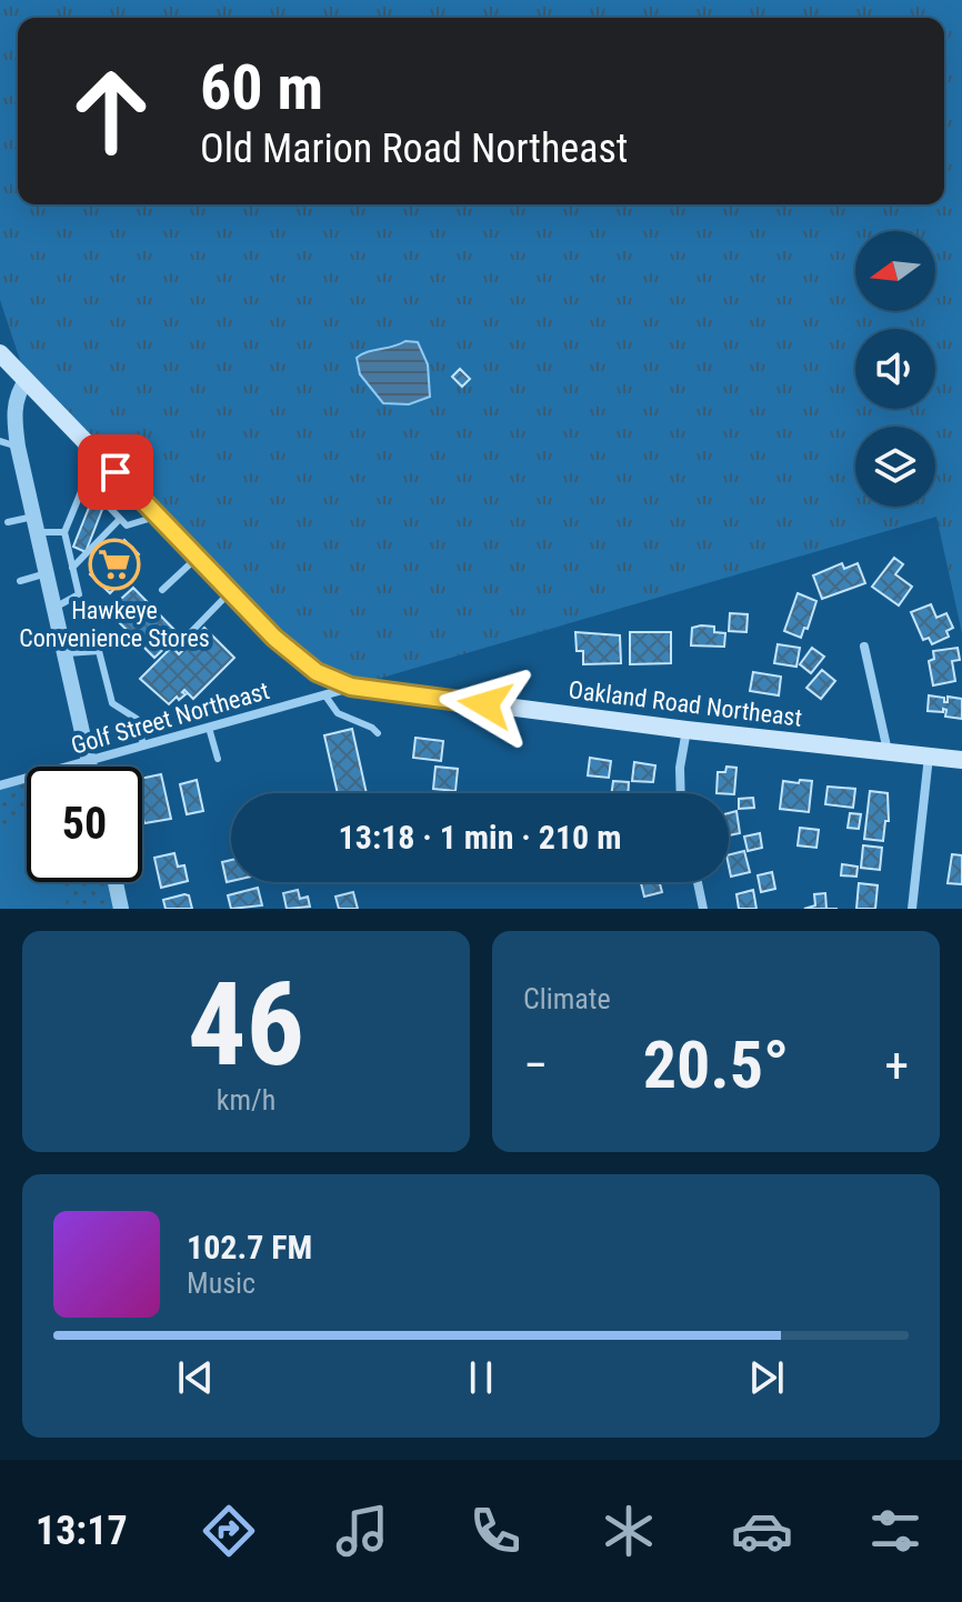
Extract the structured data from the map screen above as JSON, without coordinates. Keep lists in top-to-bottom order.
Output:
{
  "streets": {
    "main road": ["Oakland Road Northeast"],
    "street": ["Golf Street Northeast"]
  },
  "crossings": [
    ["Oakland Road Northeast", "Golf Street Northeast"]
  ],
  "places": {
    "supermarket": ["Hawkeye Convenience Stores"]
  },
  "north": "left",
  "page": {
    "turn": ["60 m", "Old Marion Road Northeast"],
    "limit": "50",
    "trip": "13:18 · 1 min · 210 m",
    "tile": [
      ["46", "km/h"],
      "Climate"
    ],
    "heat": ["−", "20.5°", "+"],
    "song": ["102.7 FM", "Music"],
    "tabs": "13:17"
  }
}
